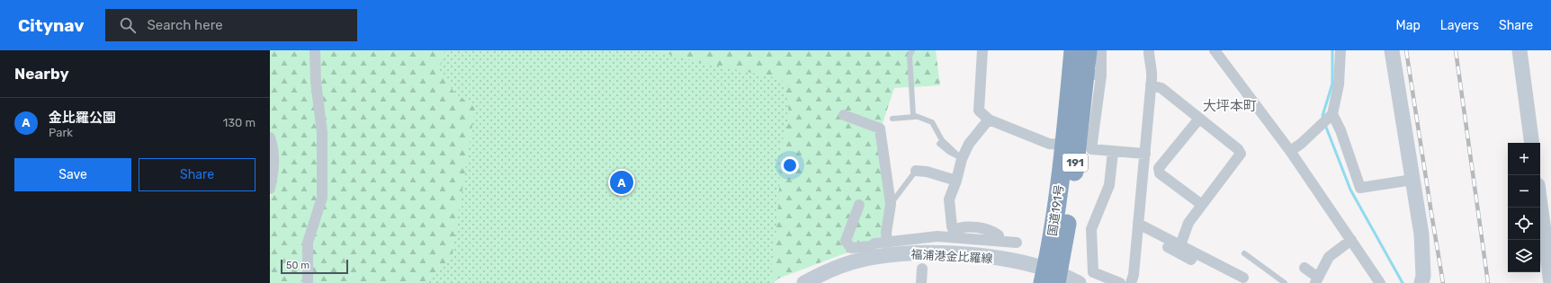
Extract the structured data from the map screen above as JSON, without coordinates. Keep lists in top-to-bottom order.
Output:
{
  "streets": {
    "highway": ["191", "国道191号"],
    "street": ["福浦港金比羅線"]
  },
  "crossings": [
    ["国道191号", "福浦港金比羅線"]
  ],
  "districts": ["大坪本町"],
  "scale_bar": "50 m",
  "page": {
    "header": "Citynav",
    "search": "Search here",
    "nav": ["Map", "Layers", "Share"],
    "heading": "Nearby",
    "list": [
      {
        "mark": "A",
        "name": "金比羅公園",
        "note": "Park",
        "value": "130 m"
      }
    ],
    "map_buttons": ["+", "−"],
    "buttons": ["Save", "Share"],
    "pins": "A",
    "scale": "50 m"
  }
}
